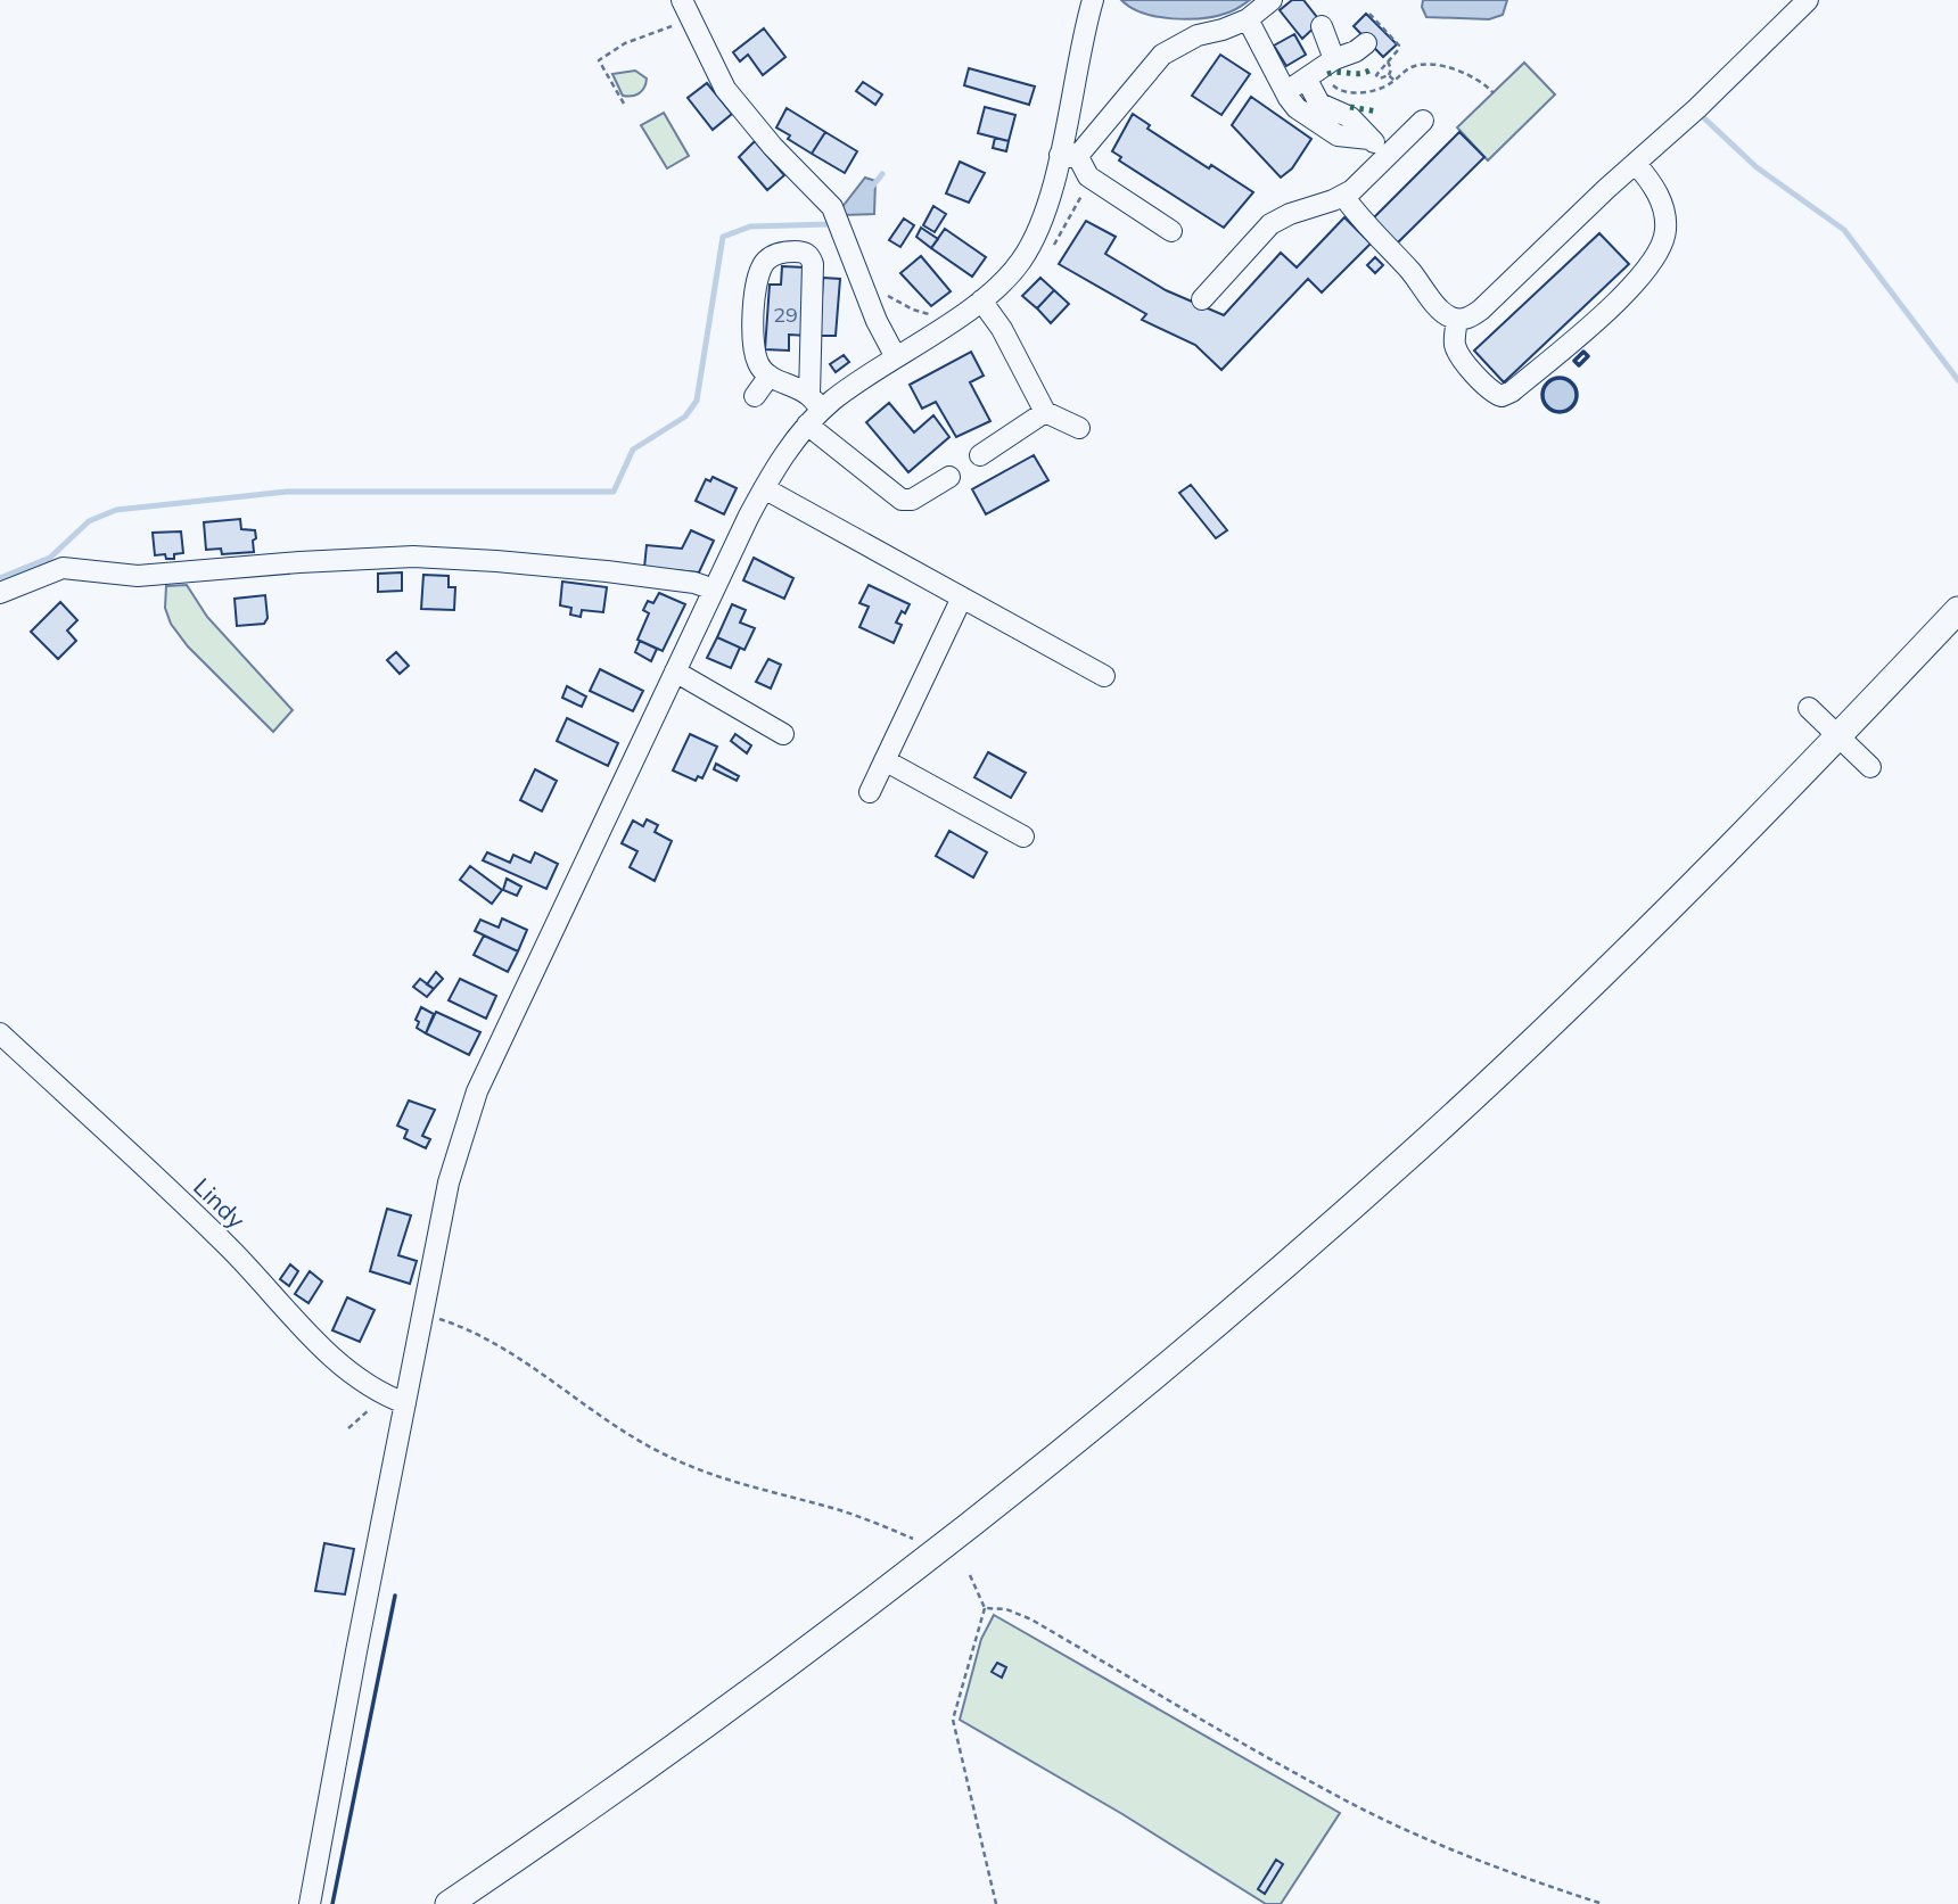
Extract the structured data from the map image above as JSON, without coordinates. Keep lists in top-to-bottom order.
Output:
{
  "streets": {
    "street": ["Lindy"]
  },
  "house_numbers": ["29"]
}
